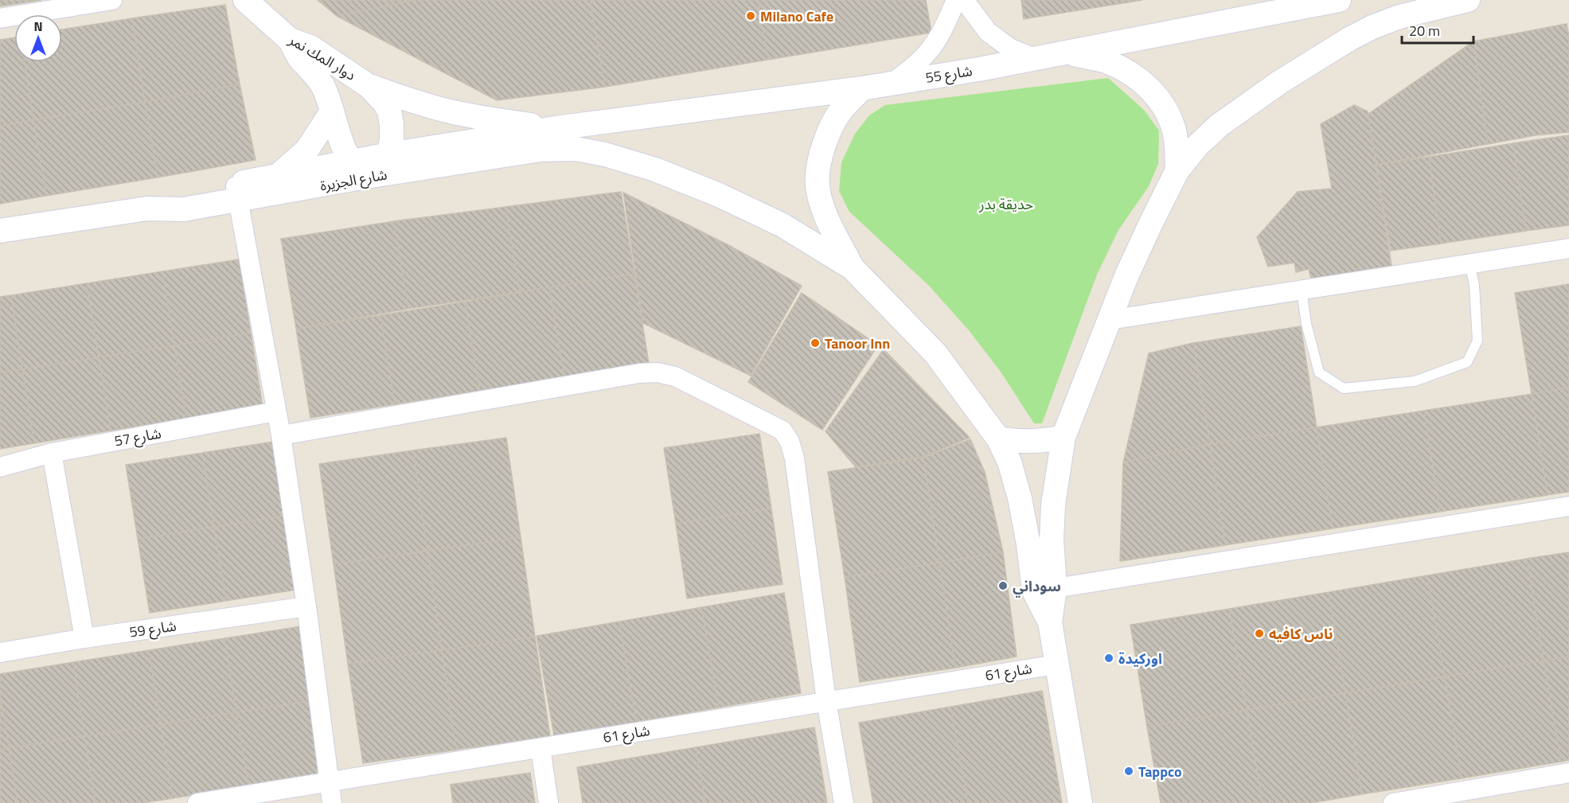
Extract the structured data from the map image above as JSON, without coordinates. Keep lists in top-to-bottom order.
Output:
{
  "streets": {
    "street": [
      "دوار المك نمر",
      "شارع 55",
      "شارع الجزيرة",
      "شارع 57",
      "شارع 59",
      "شارع 61"
    ]
  },
  "crossings": [
    ["دوار المك نمر", "شارع الجزيرة"],
    ["شارع 55", "شارع الجزيرة"]
  ],
  "parks": ["حديقة بدر"],
  "places": [
    "Milano Cafe",
    "Tanoor Inn",
    "سوداني",
    "ناس كافيه",
    "اوركيدة",
    "Tappco"
  ],
  "scale_bar": "20 m",
  "north": "top"
}
